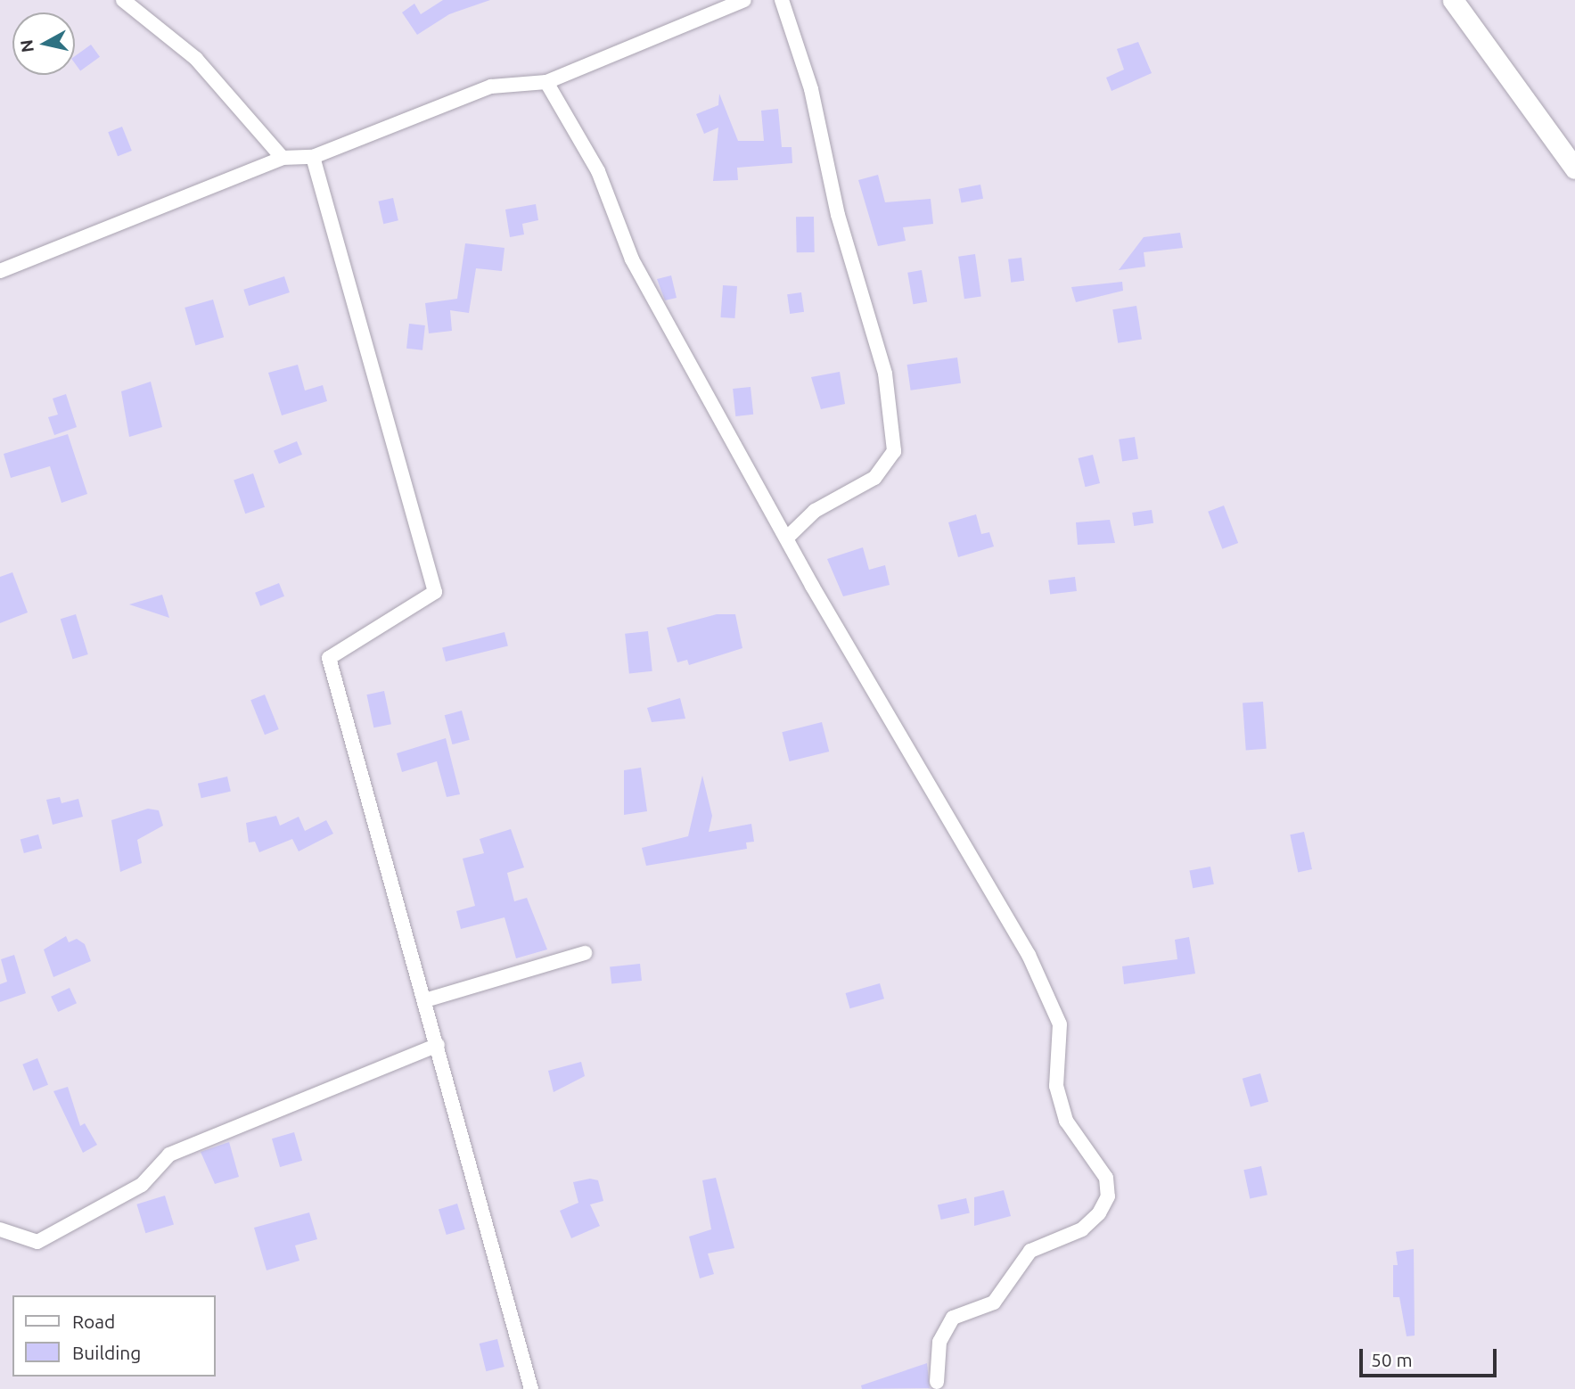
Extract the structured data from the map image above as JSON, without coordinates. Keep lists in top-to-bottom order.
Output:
{
  "legend": ["Road", "Building"],
  "scale_bar": "50 m",
  "north": "left"
}
